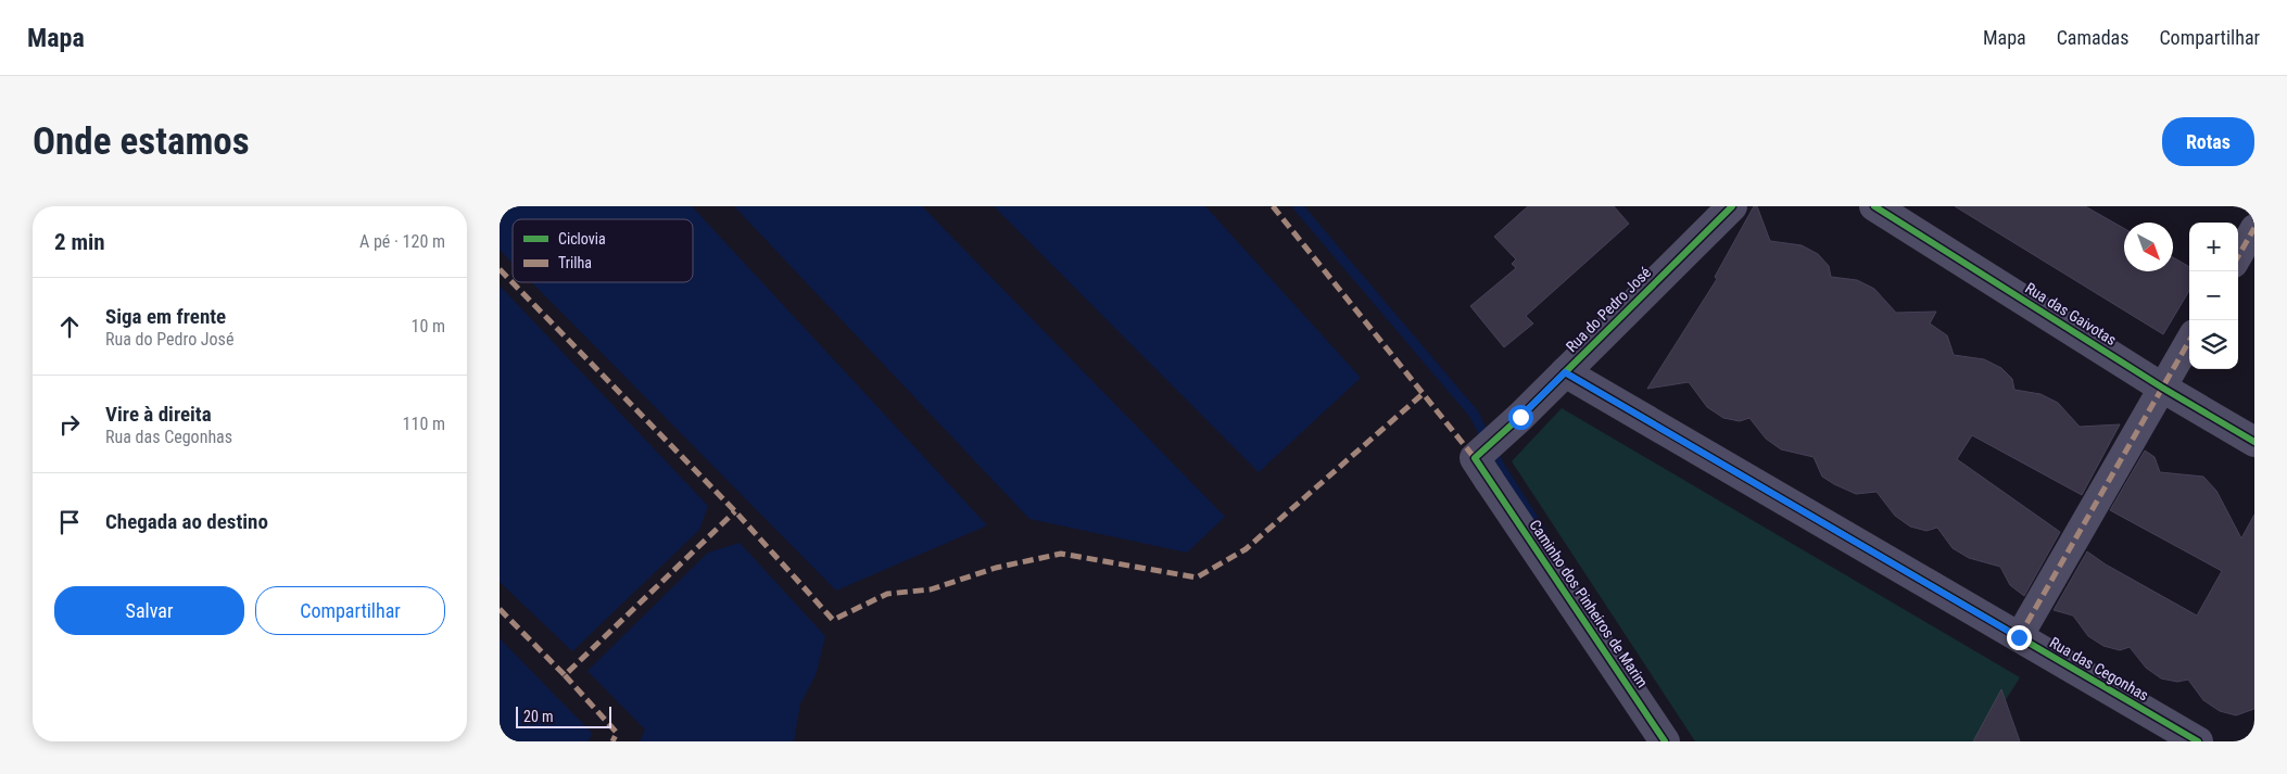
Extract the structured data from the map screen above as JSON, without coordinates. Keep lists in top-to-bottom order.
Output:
{
  "streets": {
    "street": [
      "Rua do Pedro José",
      "Rua das Gaivotas",
      "Caminho dos Pinheiros de Marim",
      "Rua das Cegonhas"
    ]
  },
  "crossings": [
    ["Rua do Pedro José", "Caminho dos Pinheiros de Marim"],
    ["Rua do Pedro José", "Rua das Cegonhas"]
  ],
  "legend": ["Ciclovia", "Trilha"],
  "scale_bar": "20 m",
  "north": "bottom right",
  "page": {
    "header": "Mapa",
    "nav": ["Mapa", "Camadas", "Compartilhar"],
    "buttons": [
      "Rotas",
      ["Salvar", "Compartilhar"]
    ],
    "title": "Onde estamos",
    "heading": ["2 min", "A pé · 120 m"],
    "map_buttons": ["+", "−"],
    "list": [
      ["Siga em frente", "Rua do Pedro José", "10 m"],
      ["Vire à direita", "Rua das Cegonhas", "110 m"],
      "Chegada ao destino"
    ],
    "scale": "20 m"
  }
}
